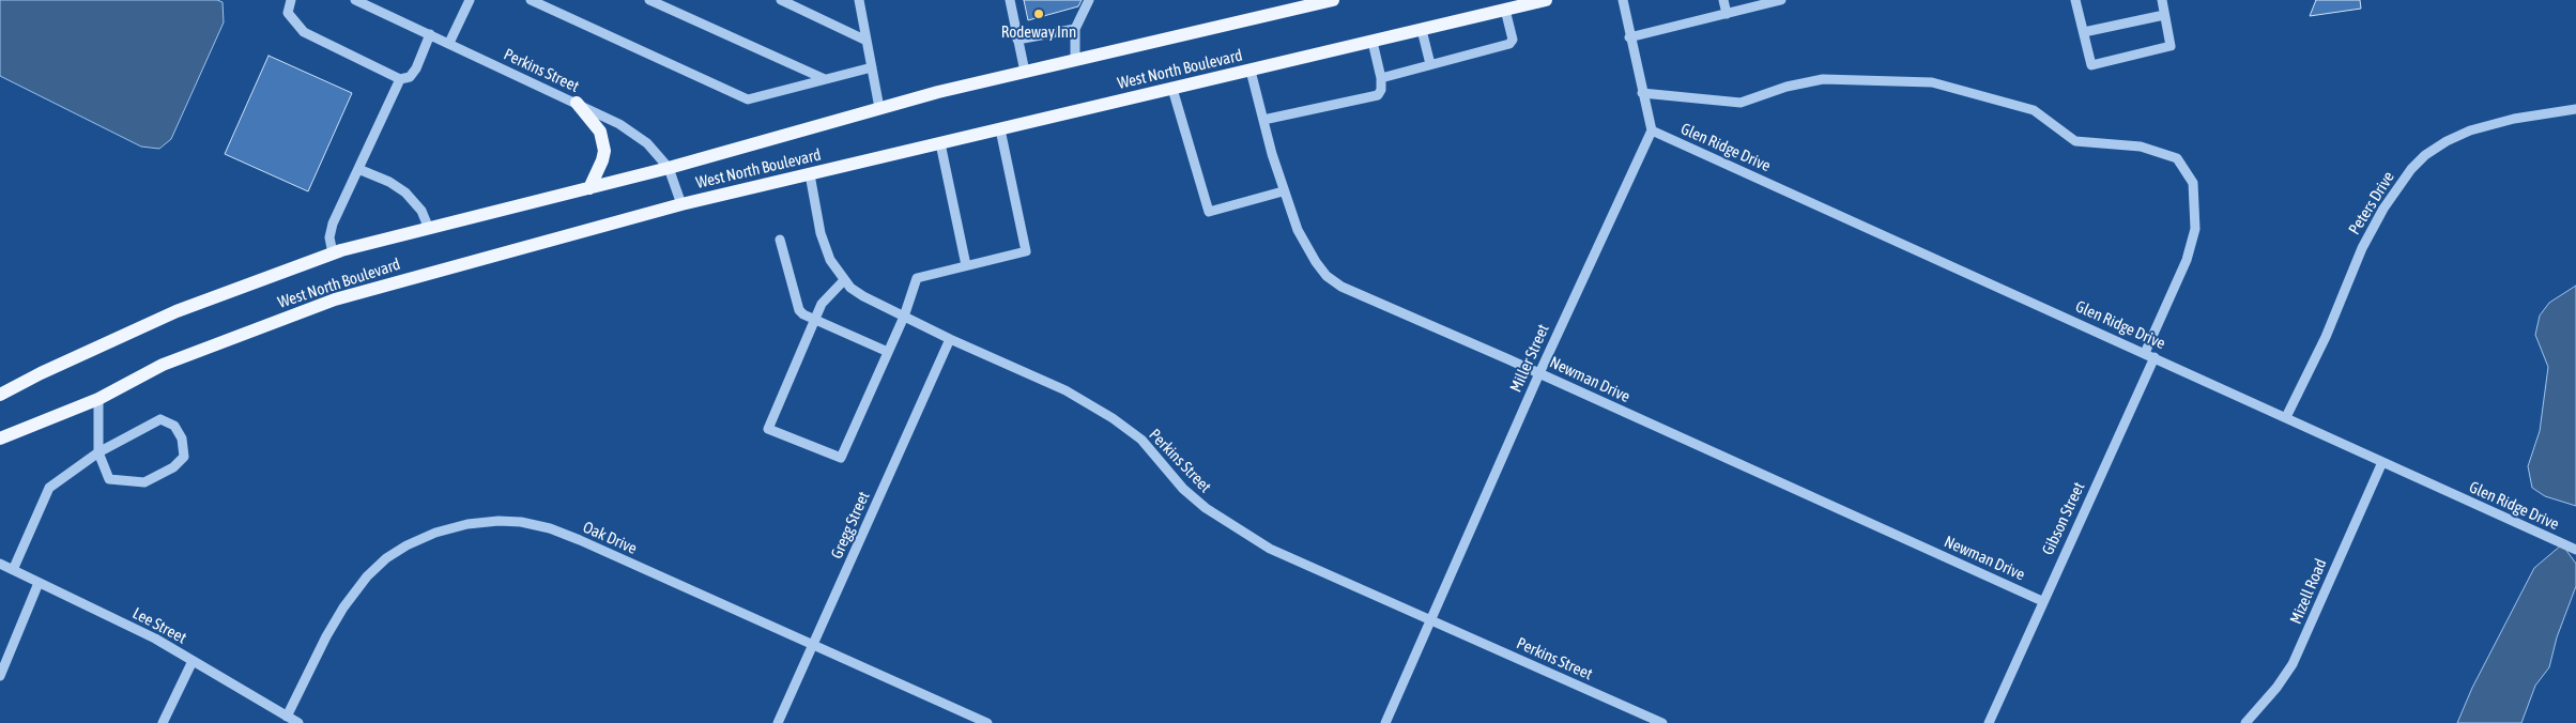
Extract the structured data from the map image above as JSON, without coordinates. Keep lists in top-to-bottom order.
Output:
{
  "streets": {
    "main road": ["West North Boulevard"],
    "street": [
      "Perkins Street",
      "Glen Ridge Drive",
      "Peters Drive",
      "Miller Street",
      "Newman Drive",
      "Gibson Street",
      "Gregg Street",
      "Oak Drive",
      "Mizell Road",
      "Lee Street"
    ]
  },
  "crossings": [
    ["West North Boulevard", "Perkins Street"],
    ["West North Boulevard", "Newman Drive"],
    ["Perkins Street", "Miller Street"],
    ["Perkins Street", "Gregg Street"],
    ["Glen Ridge Drive", "Peters Drive"],
    ["Glen Ridge Drive", "Miller Street"],
    ["Glen Ridge Drive", "Gibson Street"],
    ["Glen Ridge Drive", "Mizell Road"],
    ["Miller Street", "Newman Drive"],
    ["Newman Drive", "Gibson Street"],
    ["Gregg Street", "Oak Drive"],
    ["Oak Drive", "Lee Street"]
  ],
  "places": ["Rodeway Inn"]
}
